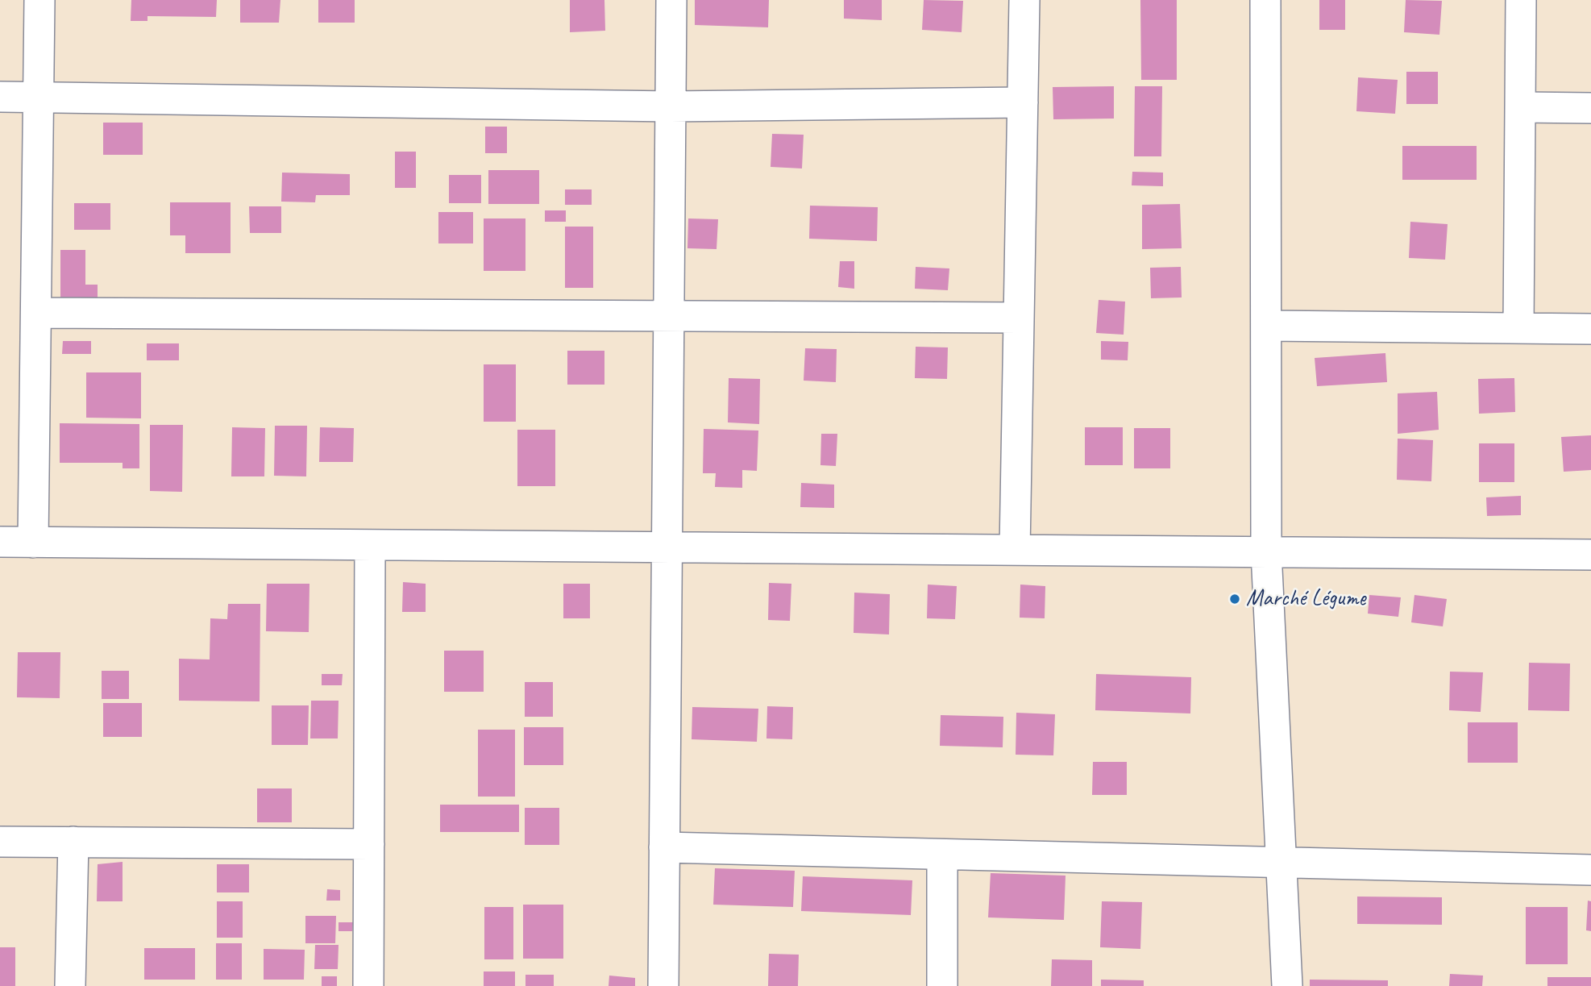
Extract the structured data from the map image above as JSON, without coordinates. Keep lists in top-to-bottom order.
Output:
{
  "places": ["Marché Légume"]
}
